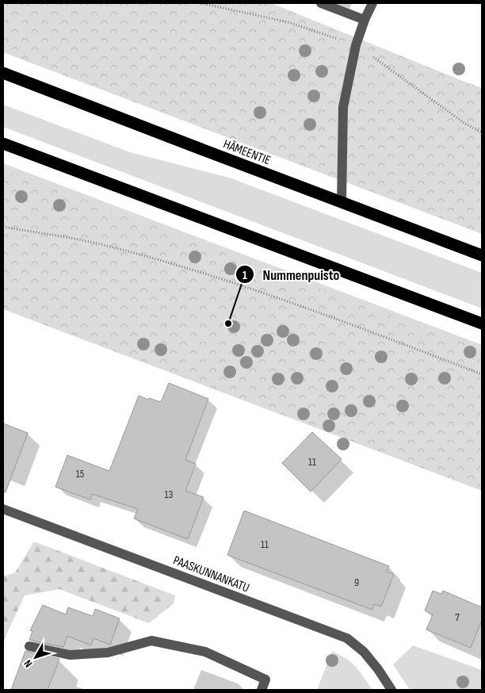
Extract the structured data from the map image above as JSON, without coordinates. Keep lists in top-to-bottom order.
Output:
{
  "streets": {
    "highway": ["HÄMEENTIE"],
    "street": ["PAASKUNNANKATU"]
  },
  "places": ["Nummenpuisto"],
  "house_numbers": [
    "11",
    "15",
    "13",
    "11",
    "9",
    "7"
  ],
  "north": "bottom left"
}
